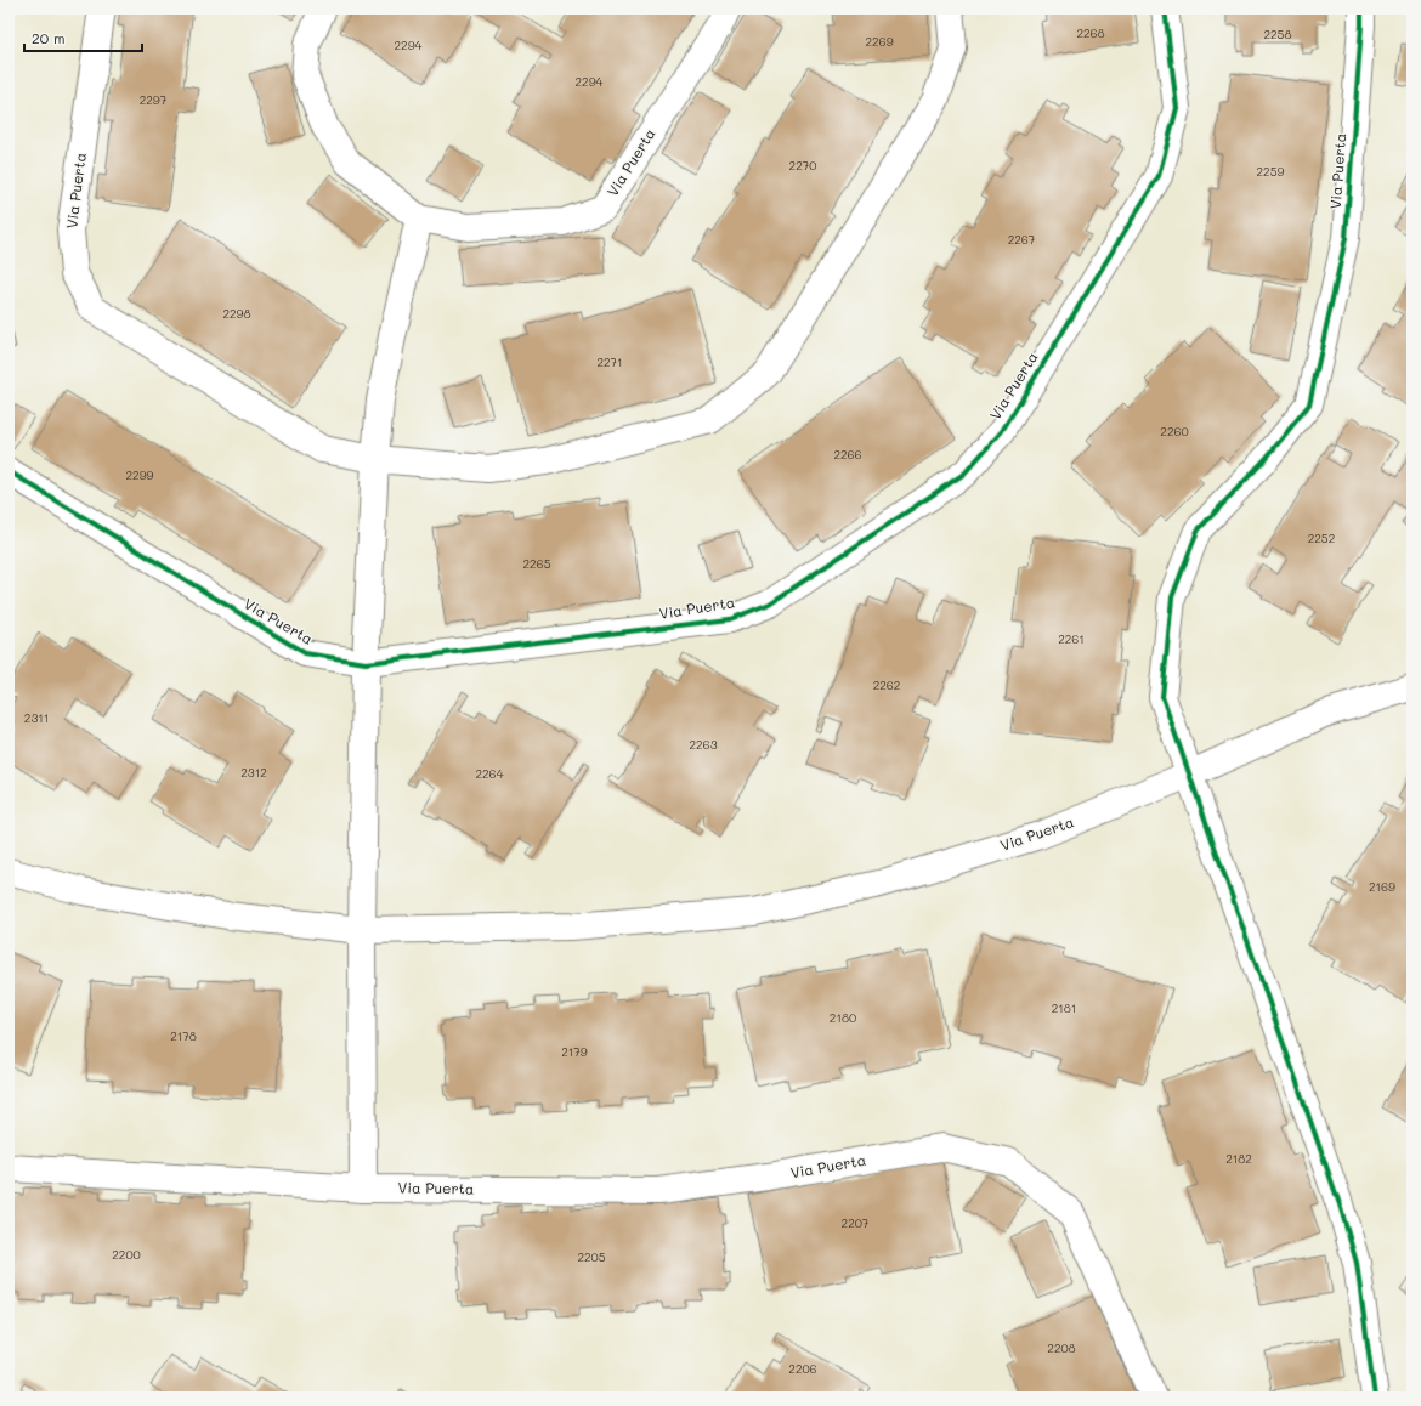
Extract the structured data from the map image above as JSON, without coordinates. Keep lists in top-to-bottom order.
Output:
{
  "streets": {
    "street": ["Via Puerta"]
  },
  "house_numbers": [
    "2268",
    "2258",
    "2269",
    "2294",
    "2294",
    "2297",
    "2270",
    "2259",
    "2267",
    "2298",
    "2271",
    "2260",
    "2266",
    "2299",
    "2252",
    "2265",
    "2261",
    "2262",
    "2311",
    "2263",
    "2312",
    "2264",
    "2169",
    "2181",
    "2180",
    "2178",
    "2179",
    "2182",
    "2207",
    "2200",
    "2205",
    "2208",
    "2206"
  ],
  "scale_bar": "20 m"
}
